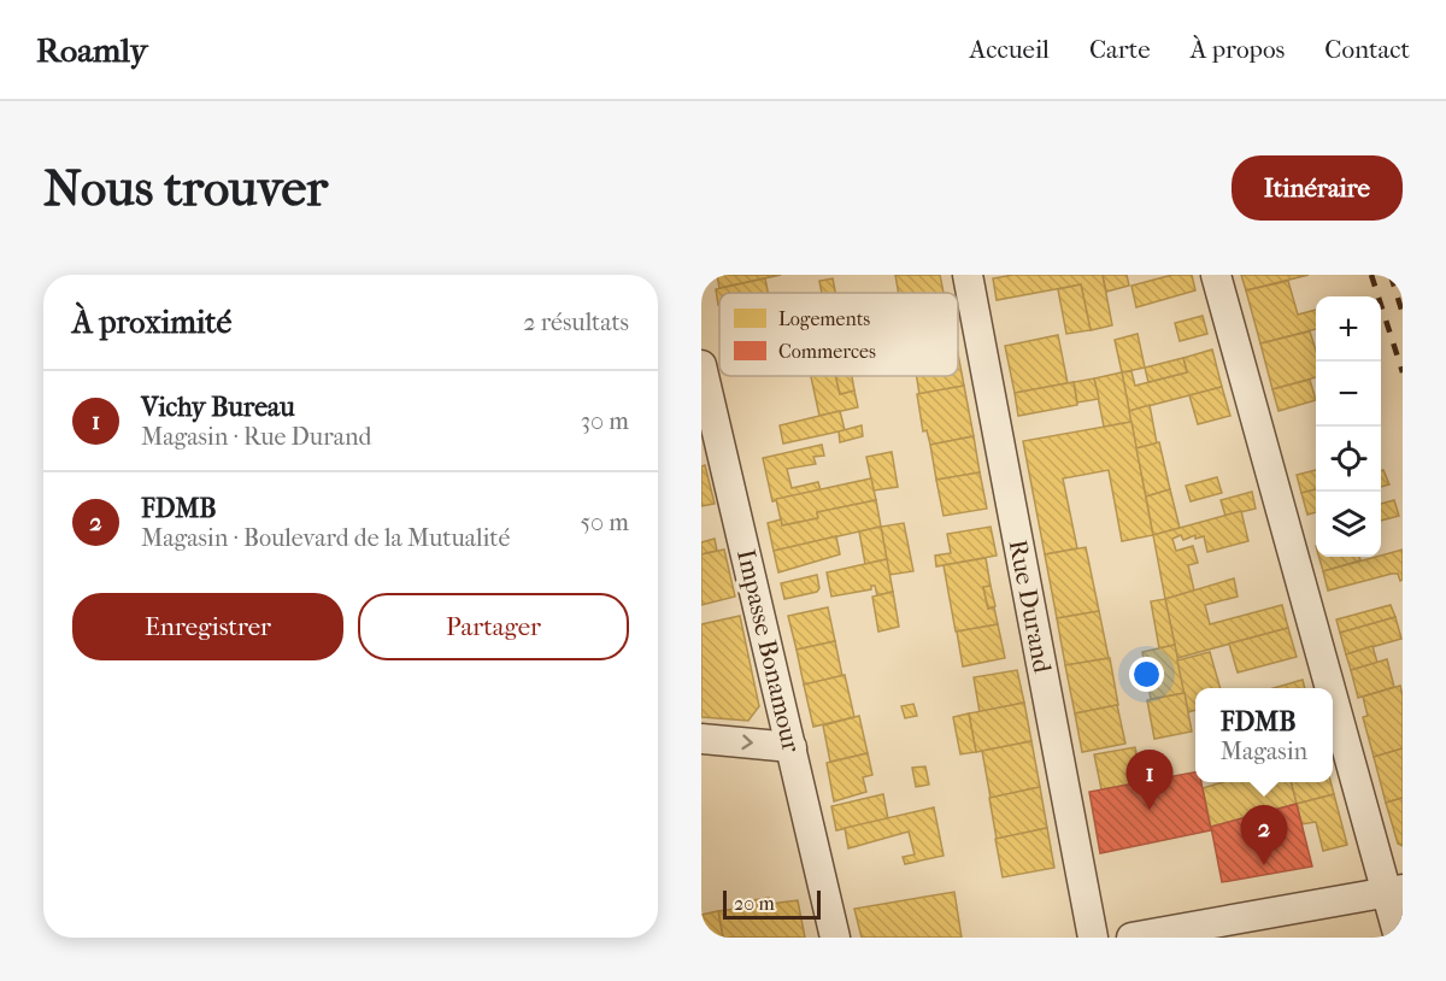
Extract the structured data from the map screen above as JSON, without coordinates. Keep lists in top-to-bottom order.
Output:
{
  "streets": {
    "street": ["Rue Durand", "Impasse Bonamour"]
  },
  "legend": ["Logements", "Commerces"],
  "scale_bar": "20 m",
  "page": {
    "header": "Roamly",
    "nav": [
      "Accueil",
      "Carte",
      "À propos",
      "Contact"
    ],
    "buttons": [
      "Itinéraire",
      ["Enregistrer", "Partager"]
    ],
    "title": "Nous trouver",
    "heading": ["À proximité", "2 résultats"],
    "map_buttons": ["+", "−"],
    "list": [
      {
        "mark": "1",
        "name": "Vichy Bureau",
        "note": "Magasin · Rue Durand",
        "value": "30 m"
      },
      {
        "mark": "2",
        "name": "FDMB",
        "note": "Magasin · Boulevard de la Mutualité",
        "value": "50 m"
      }
    ],
    "popup": ["FDMB", "Magasin"],
    "pins": ["1", "2"],
    "scale": "20 m"
  }
}
